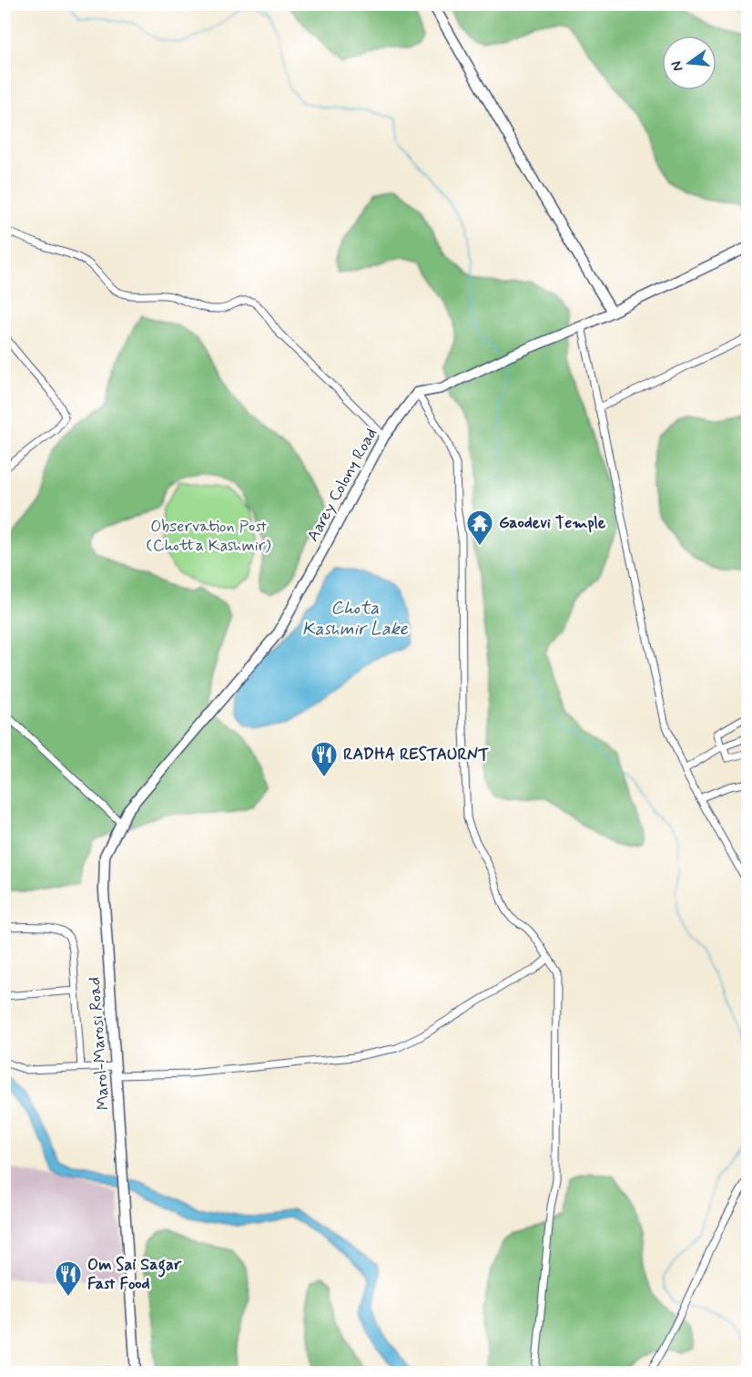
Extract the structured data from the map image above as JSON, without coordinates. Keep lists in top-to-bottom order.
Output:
{
  "streets": {
    "main road": ["Aarey Colony Road", "Marol-Marosi Road"]
  },
  "crossings": [
    ["Aarey Colony Road", "Marol-Marosi Road"]
  ],
  "water": ["Chota Kashmir Lake"],
  "parks": ["Observation Post (Chotta Kashmir)"],
  "places": {
    "temple": ["Gaodevi Temple"],
    "restaurant": ["RADHA RESTAURNT", "Om Sai Sagar Fast Food"]
  },
  "north": "left"
}
